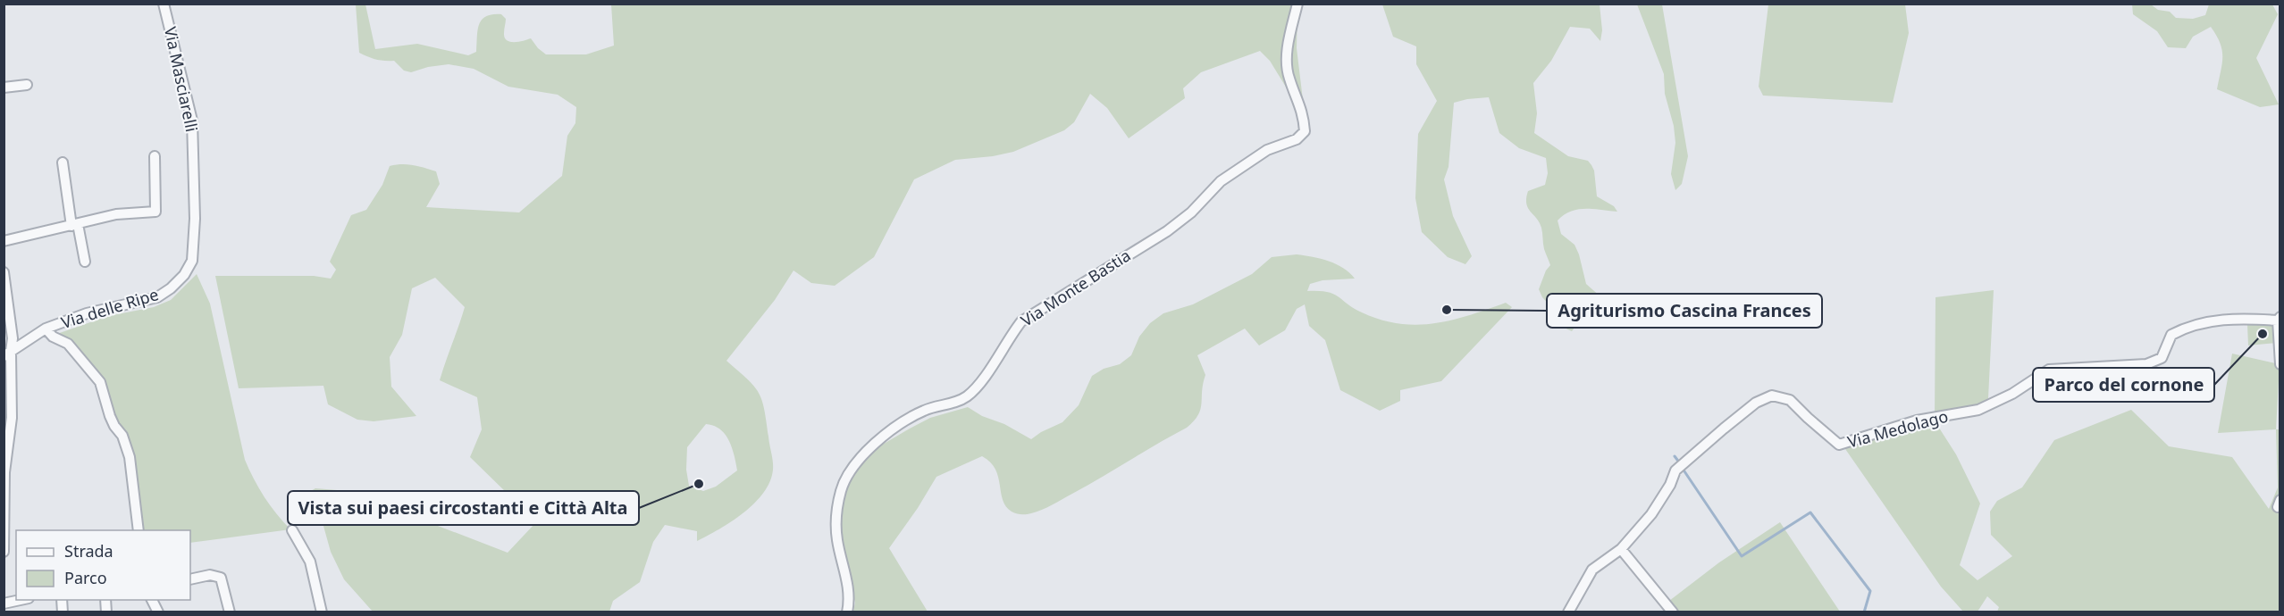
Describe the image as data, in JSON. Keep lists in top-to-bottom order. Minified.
{"streets":{"street":["Via Masciarelli","Via Monte Bastia","Via delle Ripe","Via Medolago"]},"crossings":[["Via Masciarelli","Via delle Ripe"]],"places":["Agriturismo Cascina Frances","Parco del cornone","Vista sui paesi circostanti e Città Alta"],"legend":["Strada","Parco"]}
